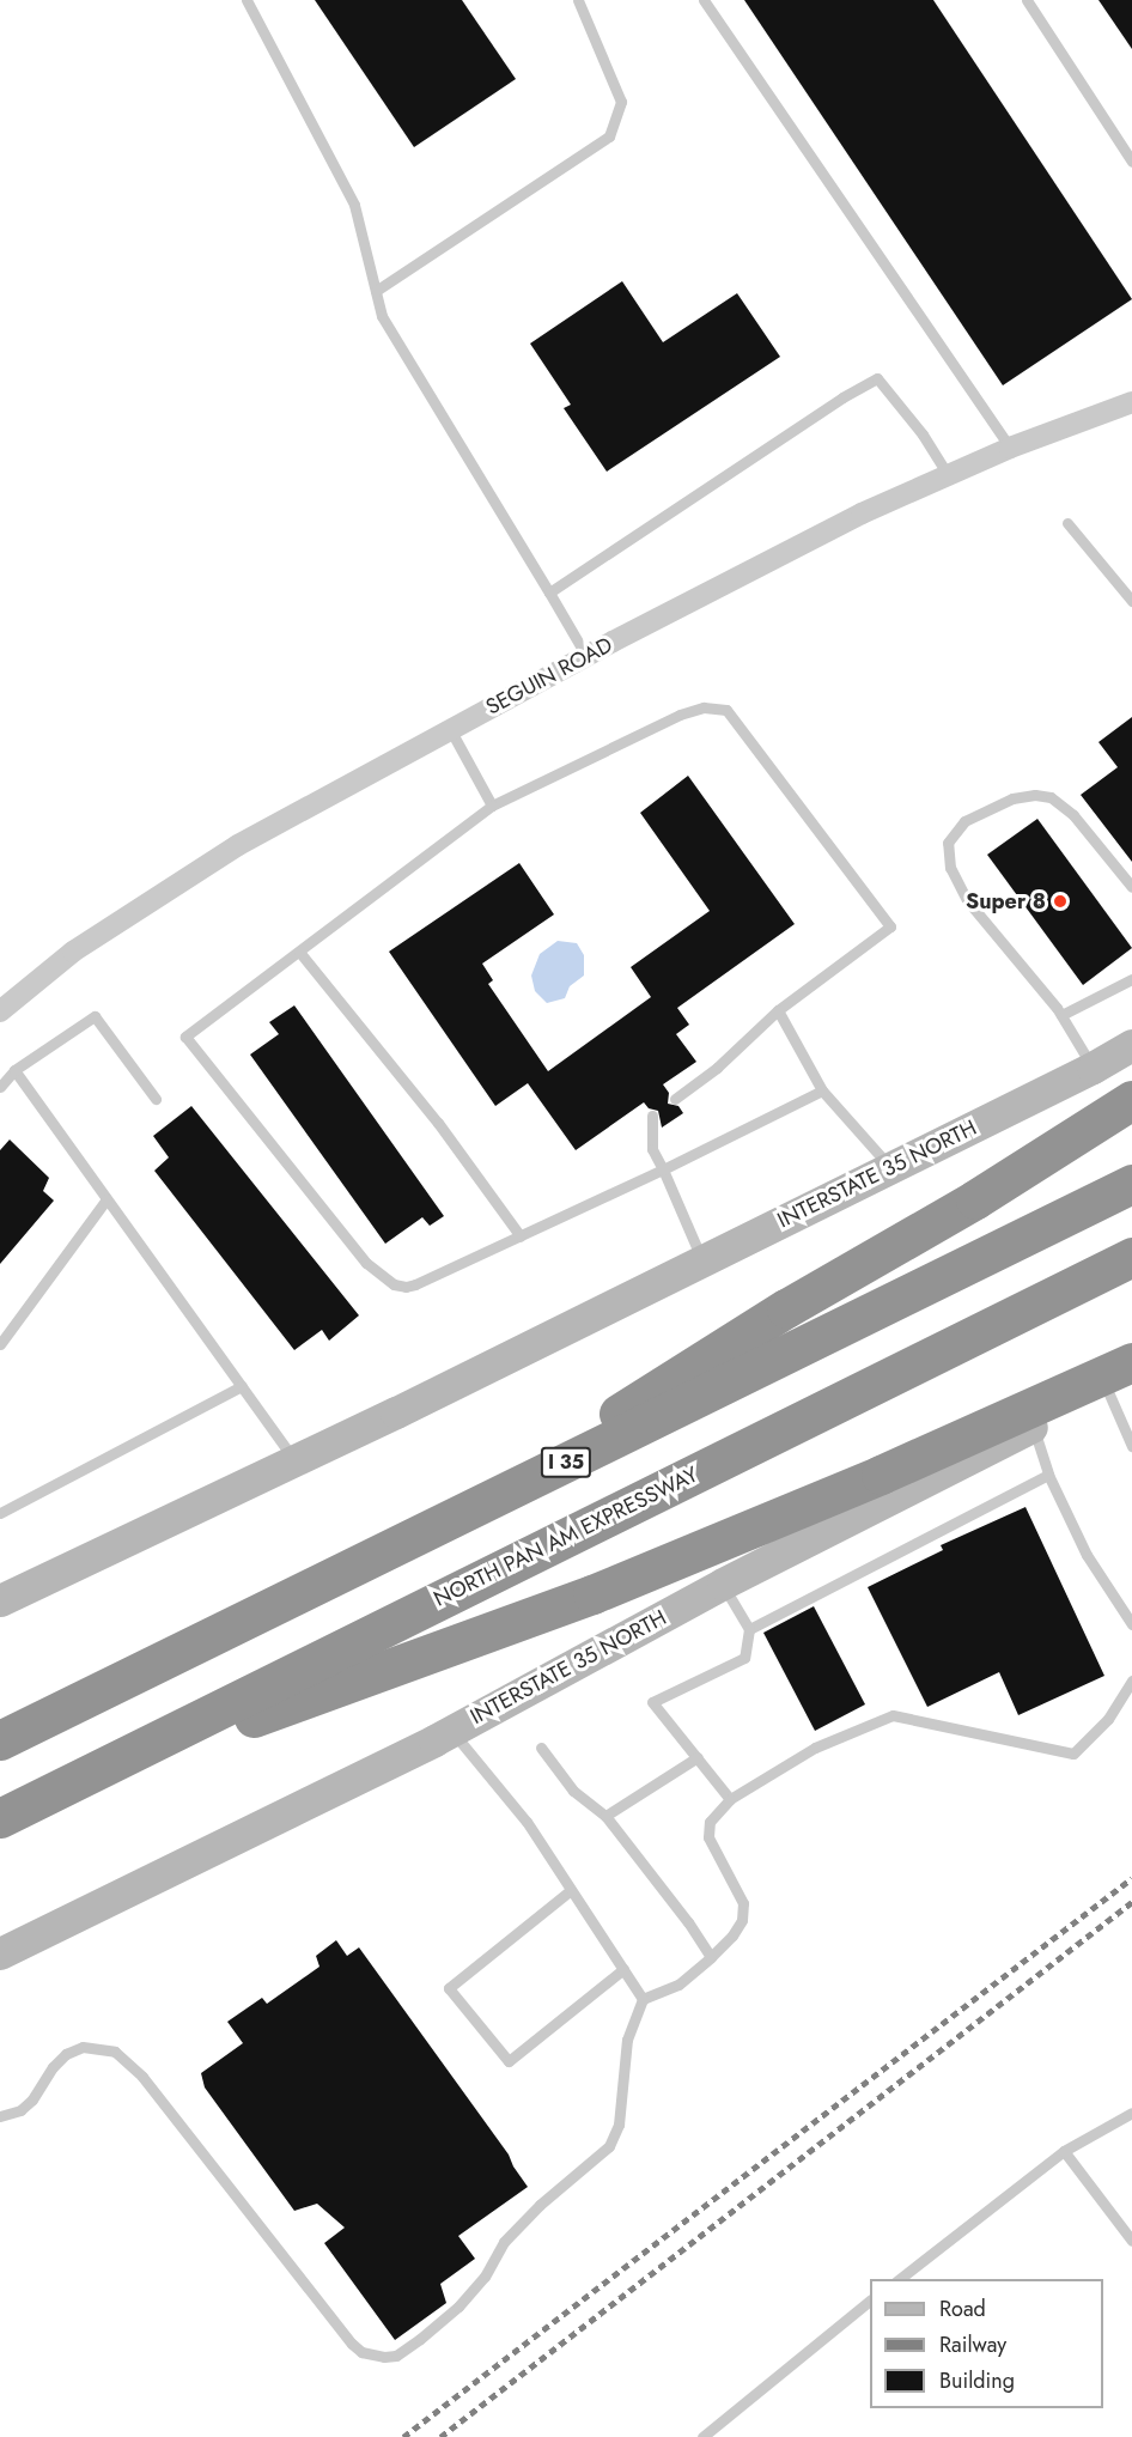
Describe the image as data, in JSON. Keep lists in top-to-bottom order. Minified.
{"streets":{"highway":["I 35","NORTH PAN AM EXPRESSWAY"],"main road":["INTERSTATE 35 NORTH"],"street":["SEGUIN ROAD"]},"places":["Super 8"],"legend":["Road","Railway","Building"]}
